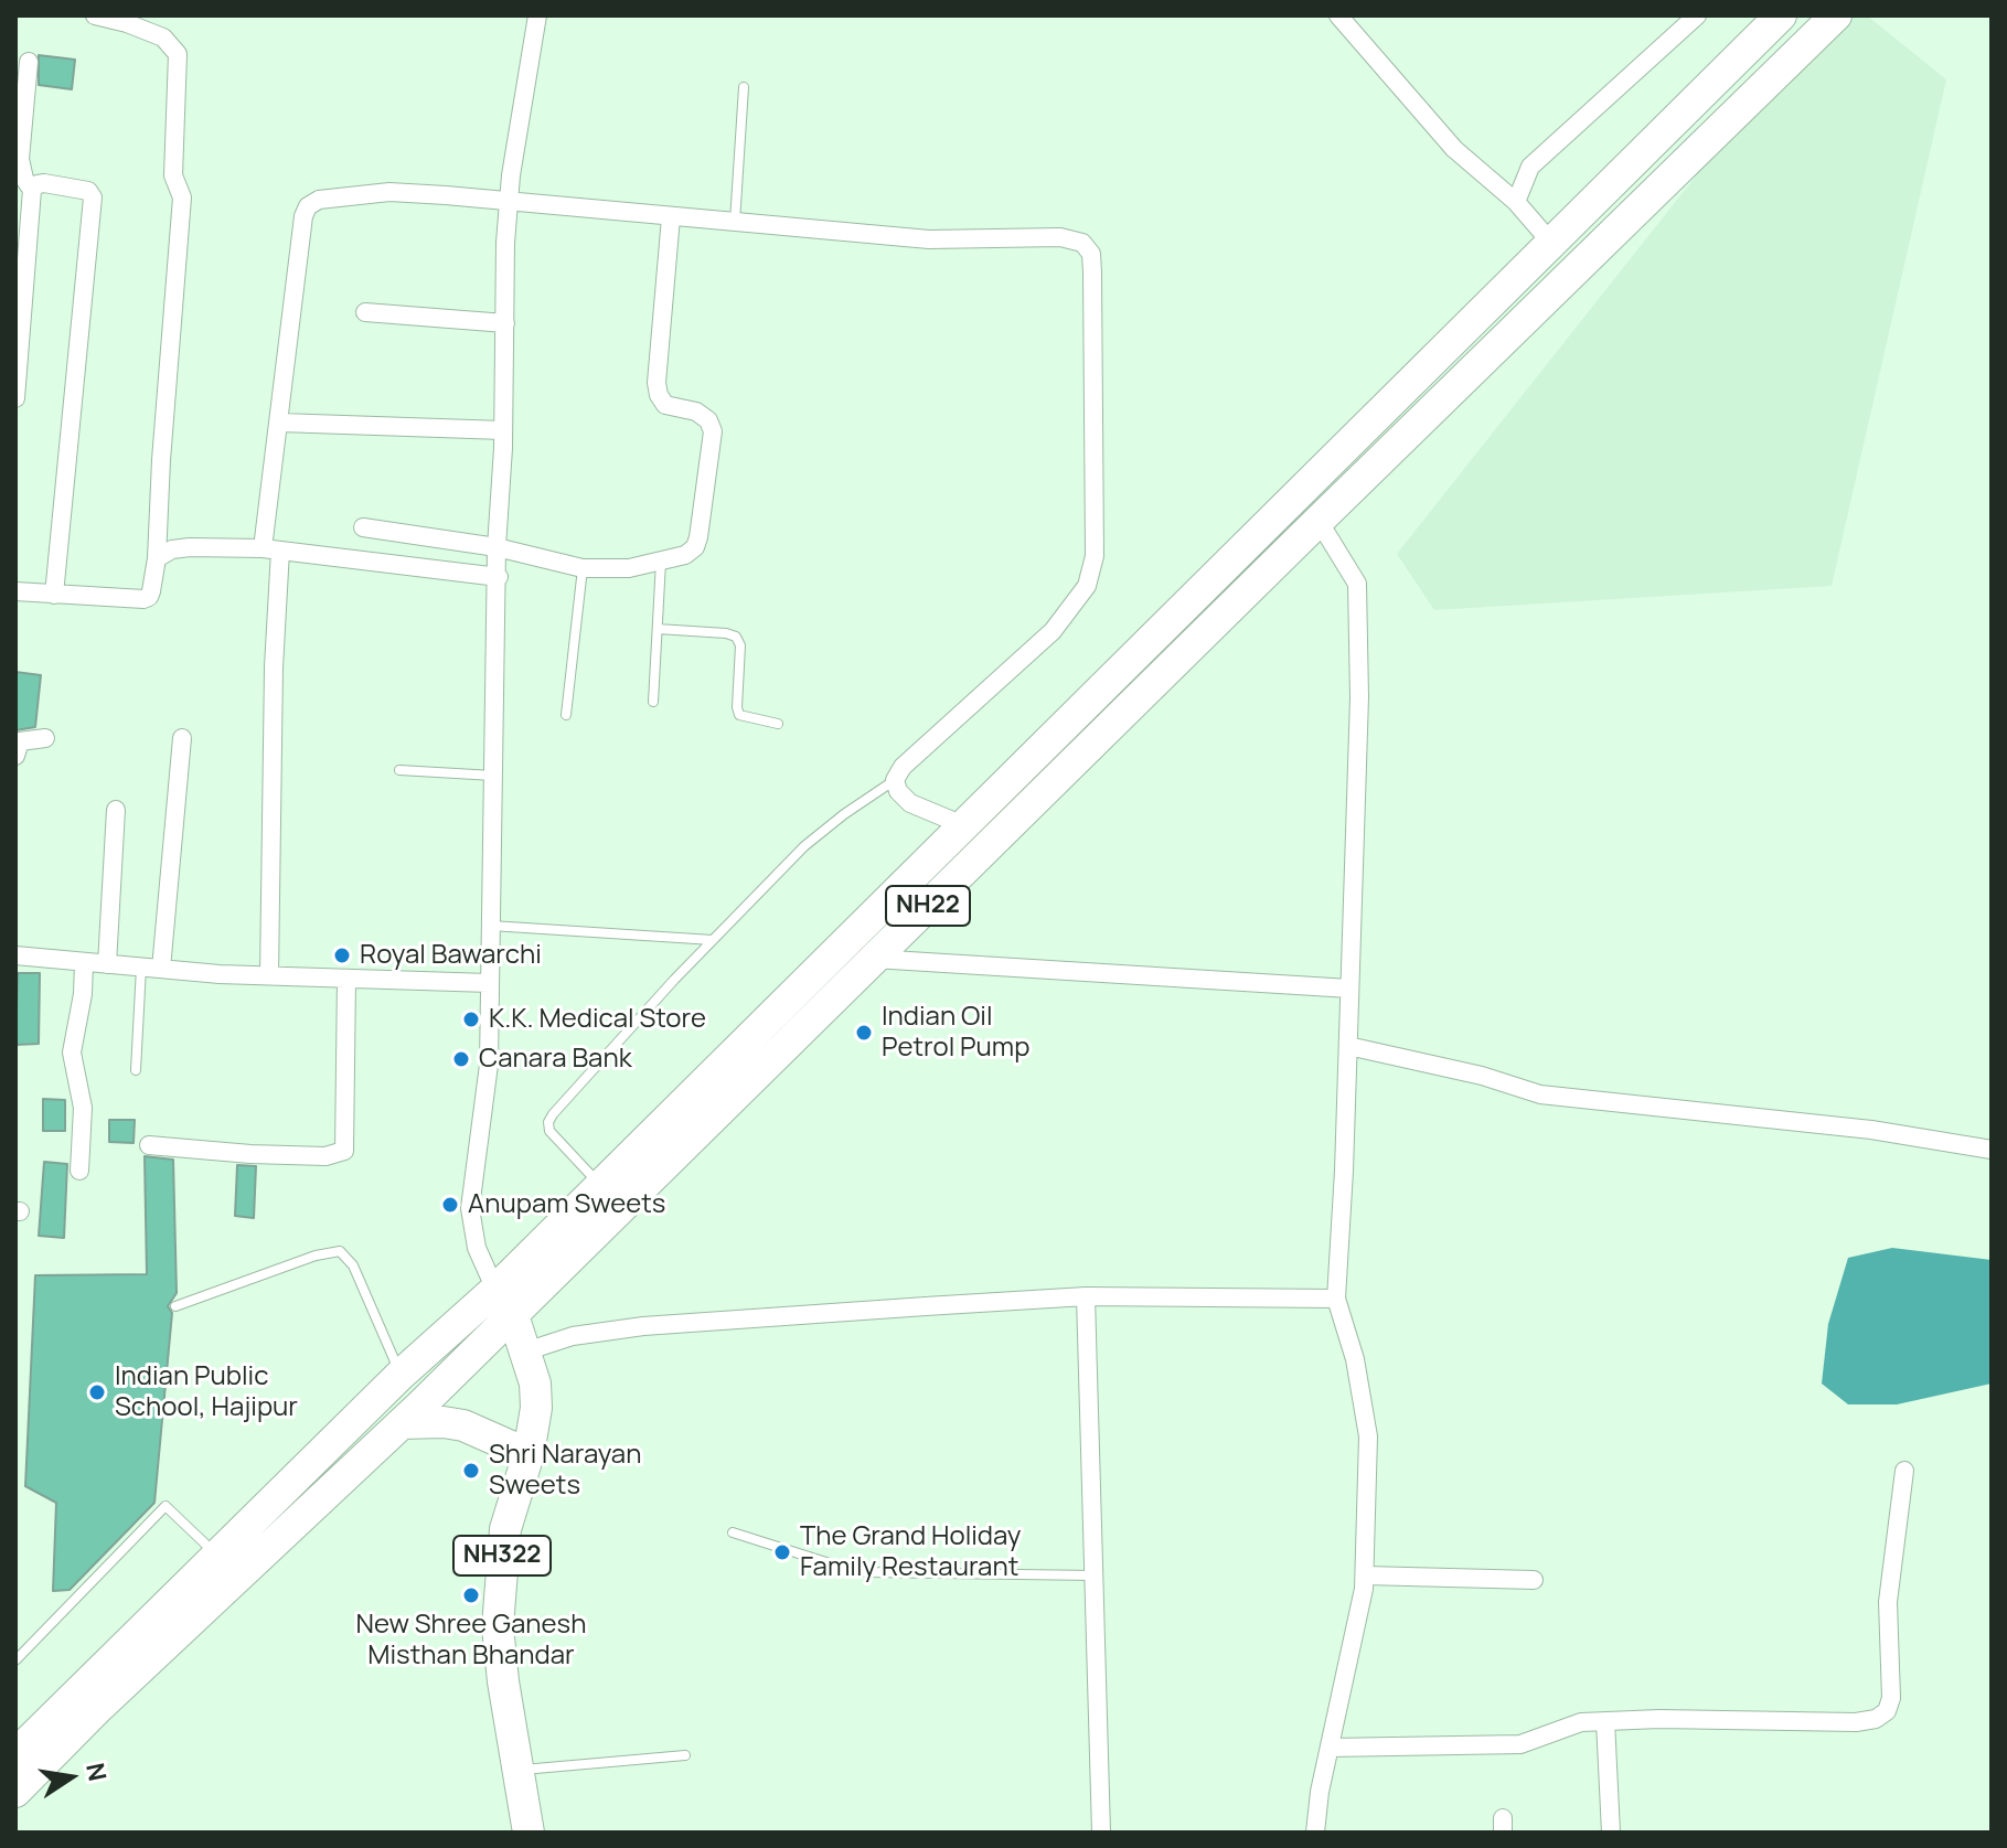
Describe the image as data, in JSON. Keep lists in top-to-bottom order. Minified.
{"streets":{"highway":["NH22","NH322"]},"crossings":[["NH22","NH322"]],"places":["Royal Bawarchi","K.K. Medical Store","Indian Oil Petrol Pump","Canara Bank","Anupam Sweets","Indian Public School, Hajipur","Shri Narayan Sweets","The Grand Holiday Family Restaurant","New Shree Ganesh Misthan Bhandar"],"north":"right"}
